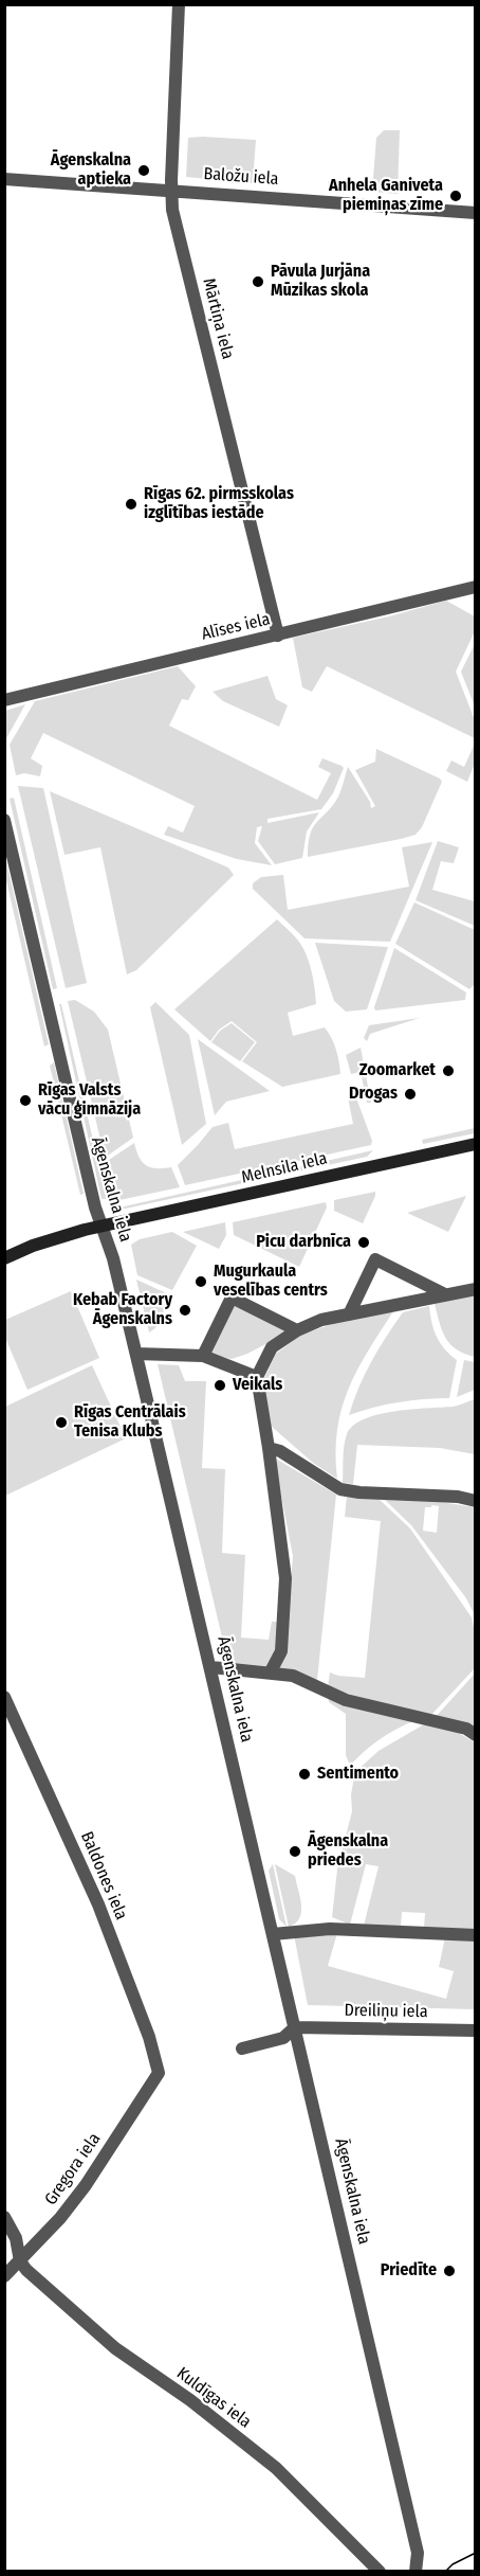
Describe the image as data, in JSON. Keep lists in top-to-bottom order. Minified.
{"streets":{"street":["Baložu iela","Mārtiņa iela","Alīses iela","Melnsila iela","Āgenskalna iela","Baldones iela","Dreiliņu iela","Gregora iela","Kuldīgas iela"]},"crossings":[["Baložu iela","Mārtiņa iela"],["Mārtiņa iela","Alīses iela"],["Melnsila iela","Āgenskalna iela"],["Āgenskalna iela","Dreiliņu iela"],["Baldones iela","Gregora iela"],["Gregora iela","Kuldīgas iela"]],"places":["Āgenskalna aptieka","Anhela Ganiveta piemiņas zīme","Pāvula Jurjāna Mūzikas skola","Rīgas 62. pirmsskolas izglītības iestāde","Zoomarket","Drogas","Rīgas Valsts vācu ģimnāzija","Picu darbnīca","Mugurkaula veselības centrs","Kebab Factory Āgenskalns","Veikals","Rīgas Centrālais Tenisa Klubs","Sentimento","Āgenskalna priedes","Priedīte"]}
